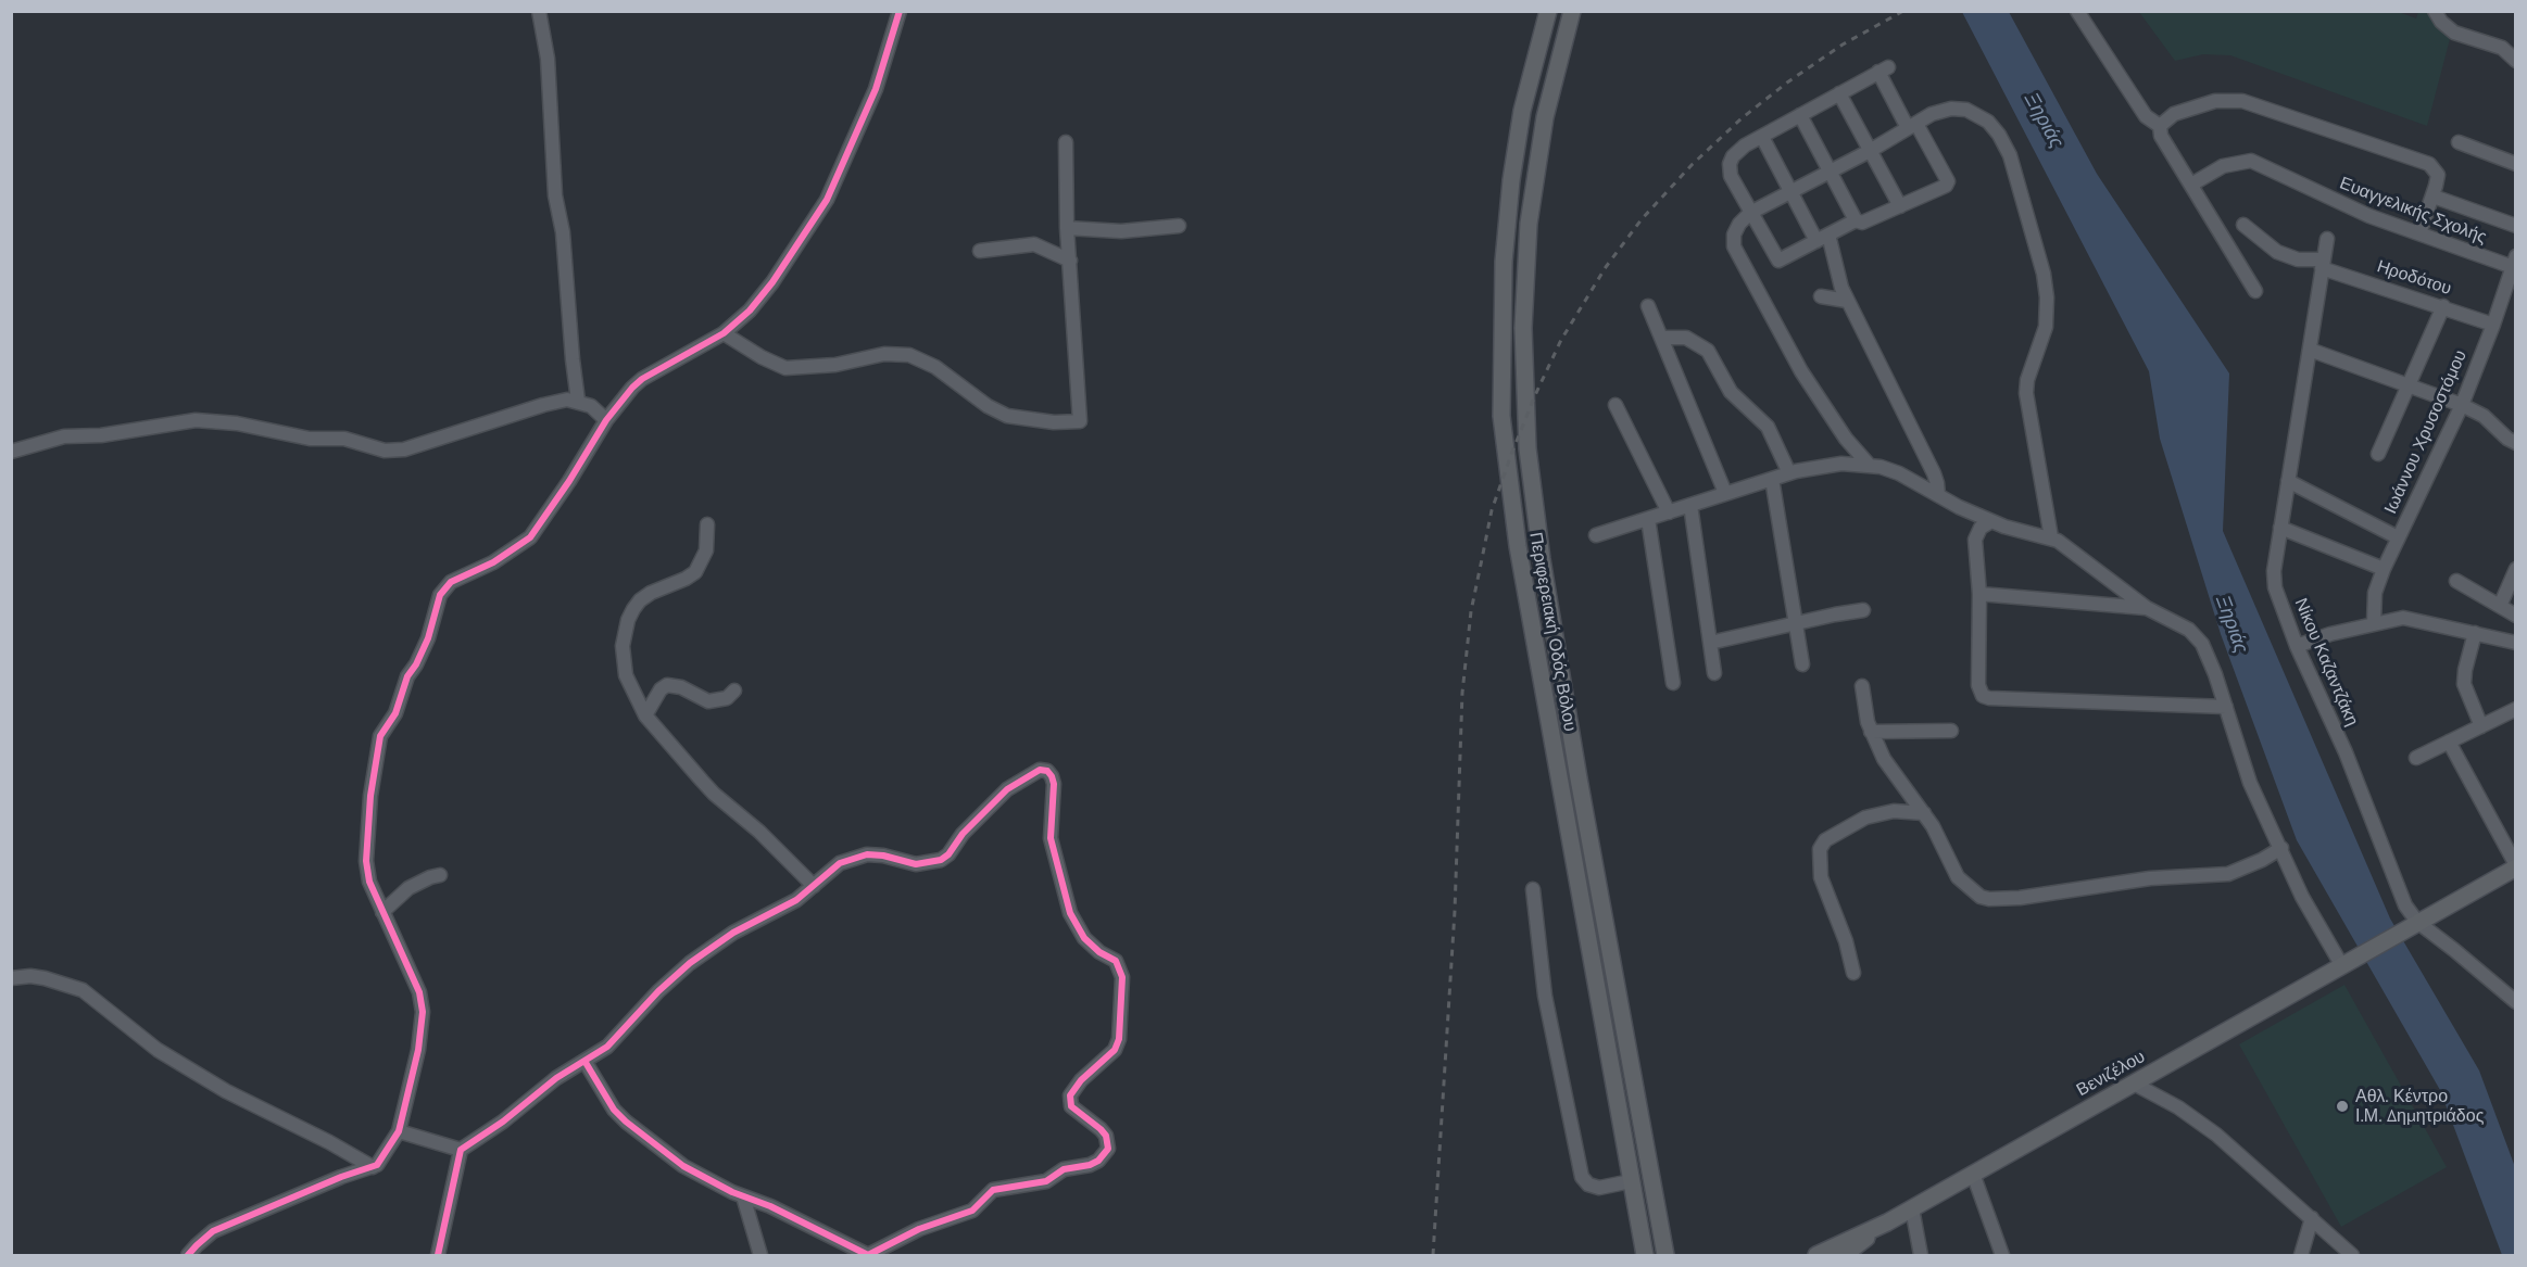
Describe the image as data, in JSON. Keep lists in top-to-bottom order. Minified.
{"streets":{"main road":["Περιφερειακή Οδός Βόλου","Βενιζέλου"],"street":["Ευαγγελικής Σχολής","Ηροδότου","Ιωάννου Χρυσοστόμου","Νίκου Καζαντζάκη"]},"crossings":[["Ευαγγελικής Σχολής","Ιωάννου Χρυσοστόμου"],["Ηροδότου","Ιωάννου Χρυσοστόμου"],["Ηροδότου","Νίκου Καζαντζάκη"],["Νίκου Καζαντζάκη","Βενιζέλου"]],"water":["Ξηριάς"],"places":["Αθλ. Κέντρο Ι.Μ. Δημητριάδος"]}
